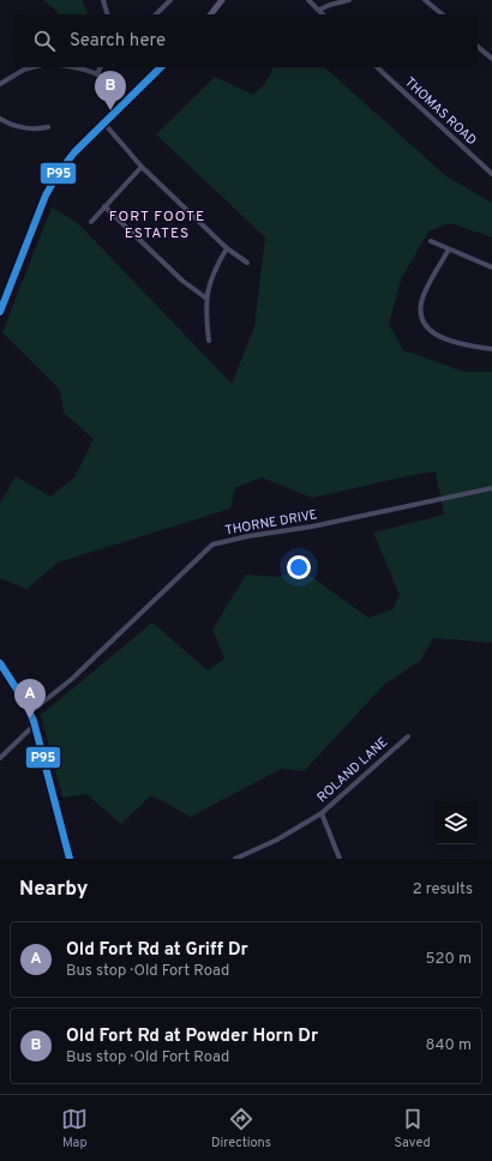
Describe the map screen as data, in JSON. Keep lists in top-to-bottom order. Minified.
{"streets":{"street":["THOMAS ROAD","THORNE DRIVE","ROLAND LANE"]},"districts":["FORT FOOTE ESTATES"],"lines":["transit line P95"],"page":{"search":"Search here","pins":["B","A"],"heading":["Nearby","2 results"],"list":[{"mark":"A","name":"Old Fort Rd at Griff Dr","note":"Bus stop · Old Fort Road","value":"520 m"},{"mark":"B","name":"Old Fort Rd at Powder Horn Dr","note":"Bus stop · Old Fort Road","value":"840 m"}],"nav":["Map","Directions","Saved"]}}
